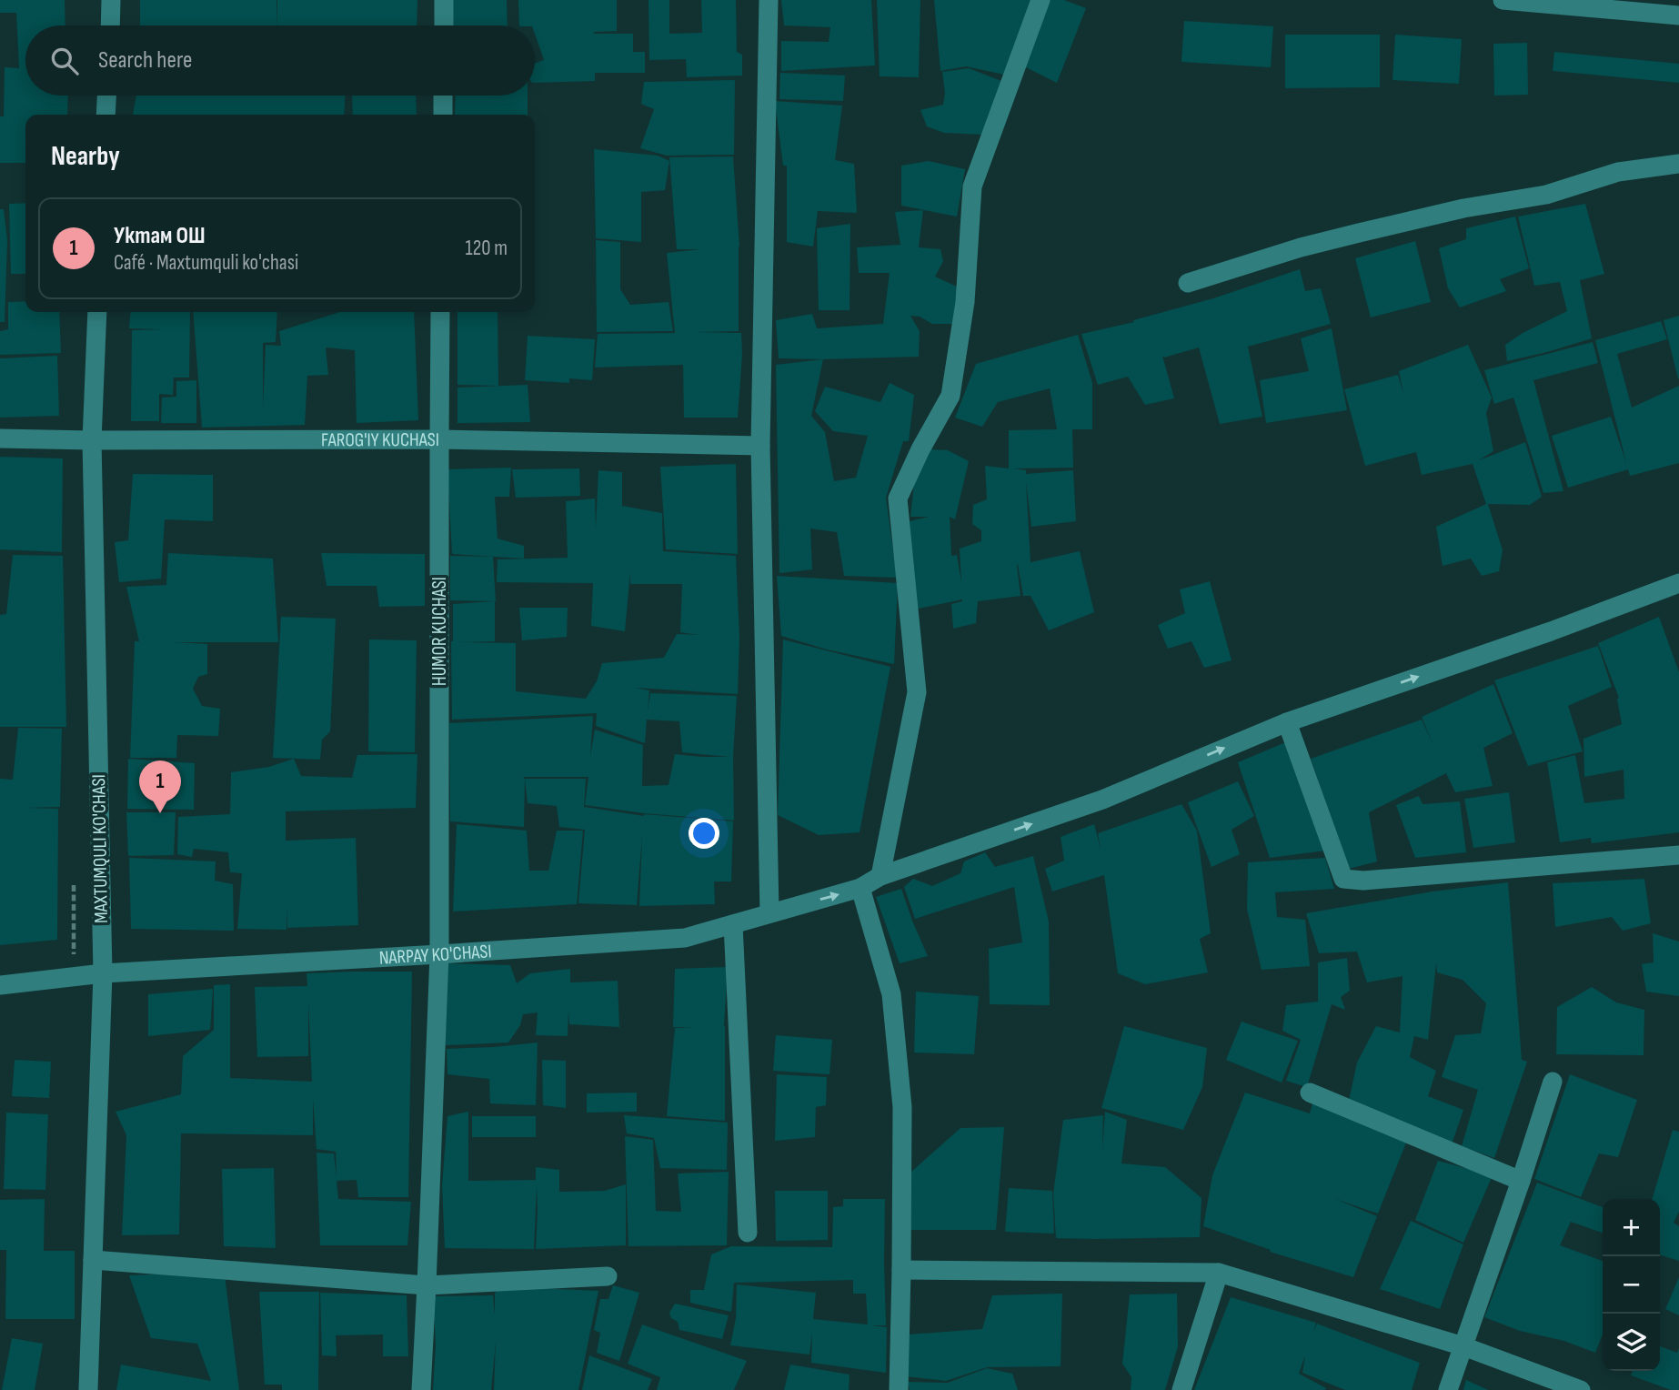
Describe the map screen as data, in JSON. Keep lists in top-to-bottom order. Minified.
{"streets":{"street":["FAROG'IY KUCHASI","HUMOR KUCHASI","MAXTUMQULI KO'CHASI","NARPAY KO'CHASI"]},"crossings":[["FAROG'IY KUCHASI","HUMOR KUCHASI"],["FAROG'IY KUCHASI","MAXTUMQULI KO'CHASI"],["HUMOR KUCHASI","NARPAY KO'CHASI"],["MAXTUMQULI KO'CHASI","NARPAY KO'CHASI"]],"one_way":["NARPAY KO'CHASI"],"page":{"search":"Search here","heading":"Nearby","list":[{"mark":"1","name":"Уктам ОШ","note":"Café · Maxtumquli ko'chasi","value":"120 m"}],"pins":"1","map_buttons":["+","−"]}}
